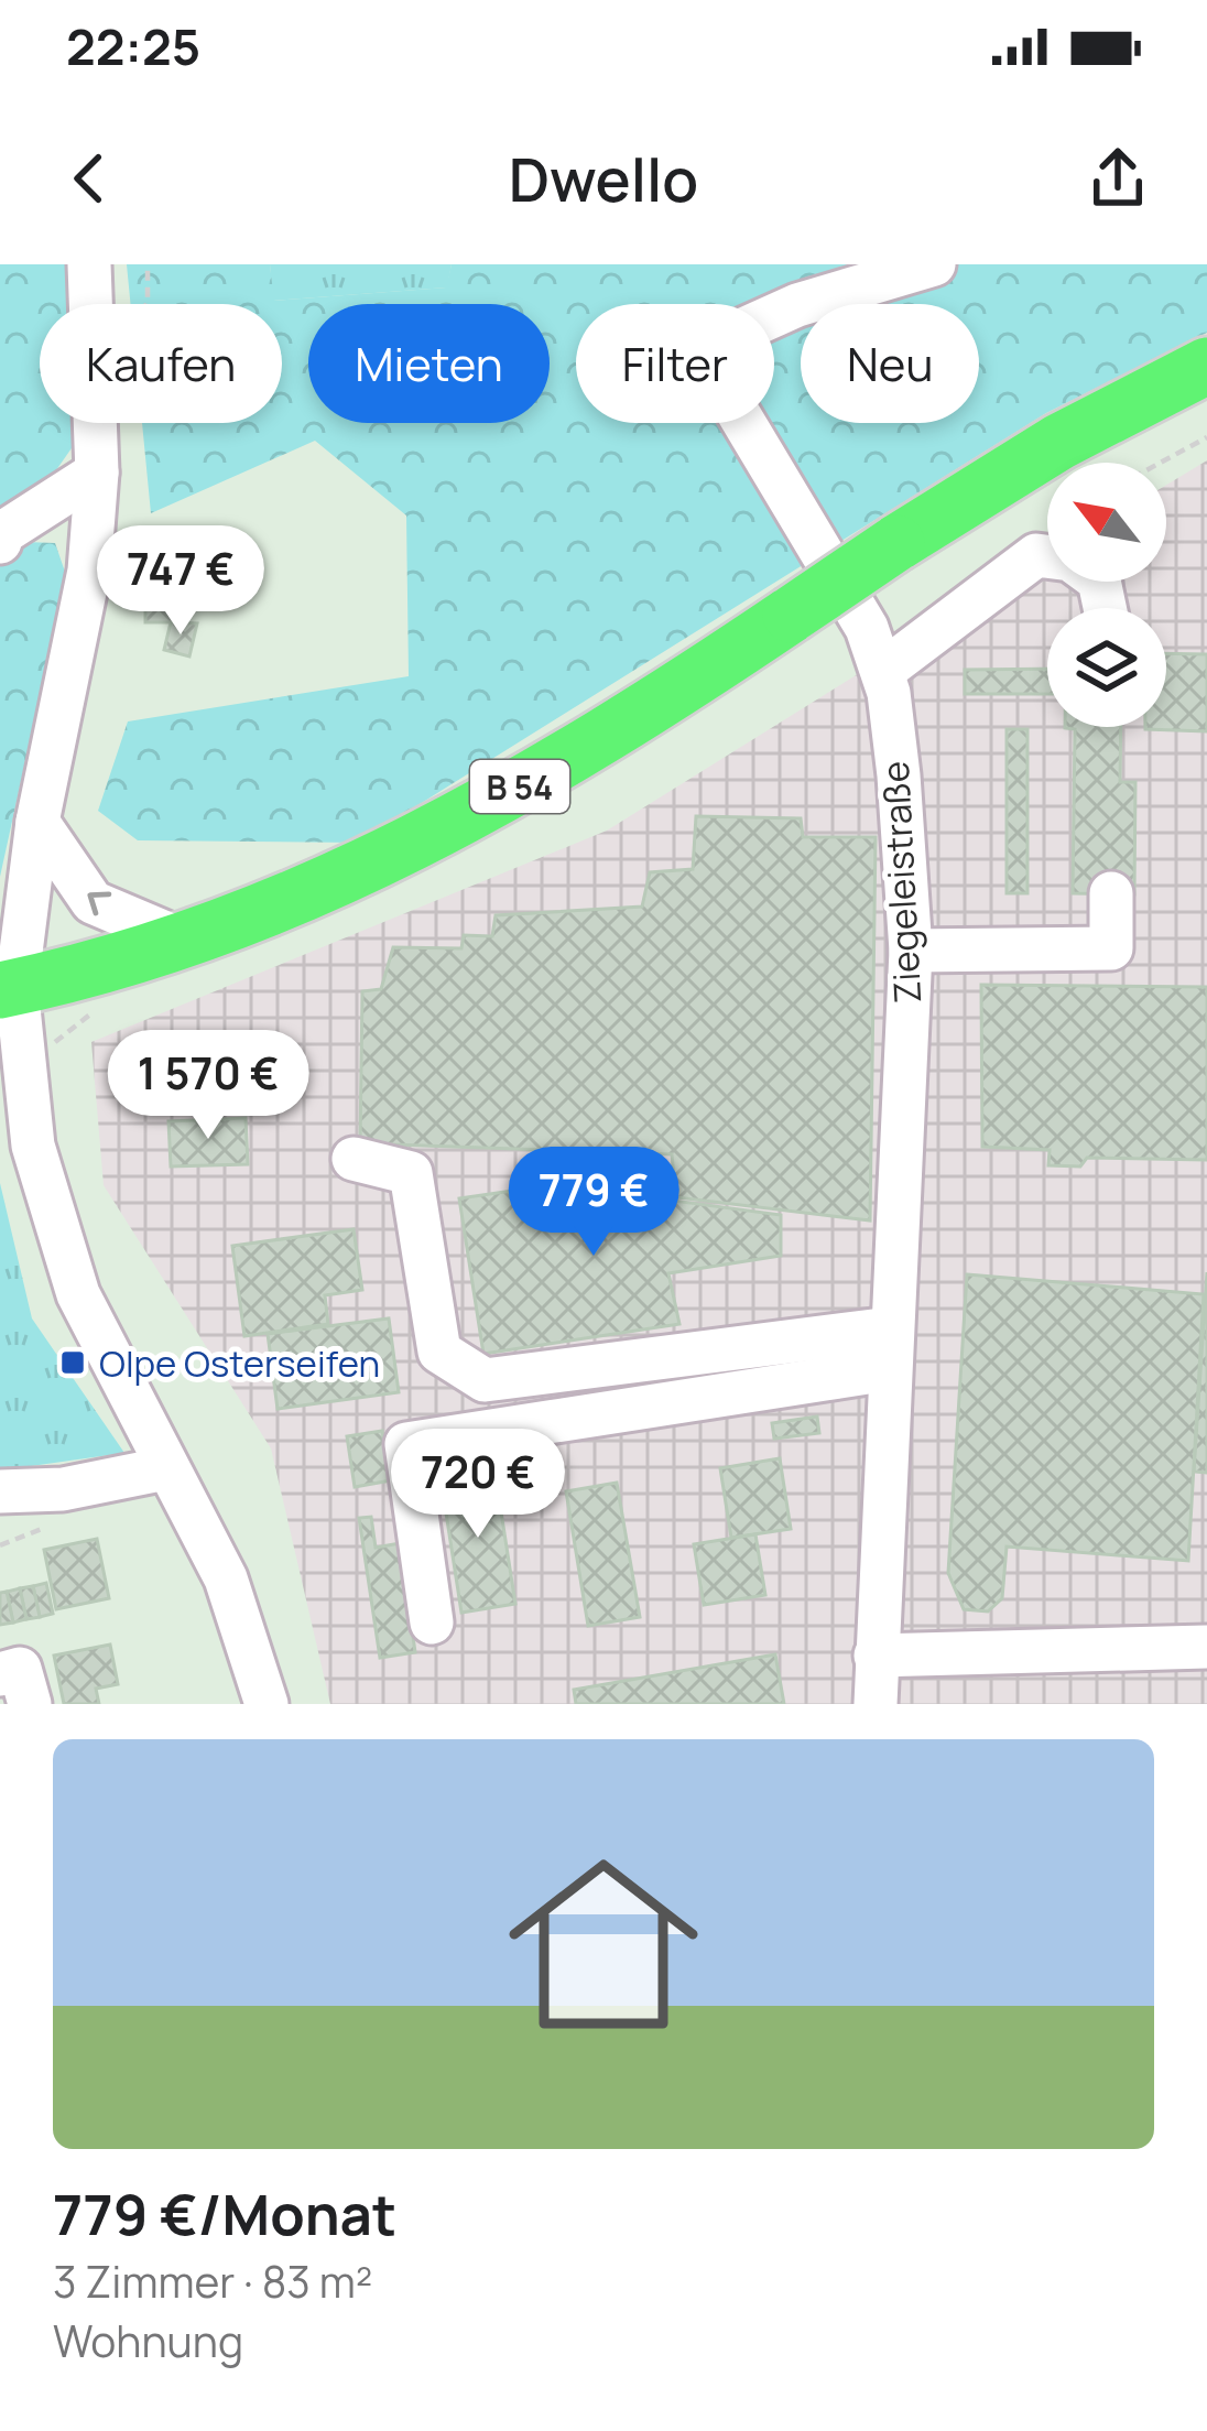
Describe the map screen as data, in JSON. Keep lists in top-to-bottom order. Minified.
{"streets":{"main road":["B 54"],"street":["Ziegeleistraße"]},"places":{"transit":["Olpe Osterseifen"]},"north":"top left","page":{"status":"22:25","header":"Dwello","chip":["Kaufen","Mieten","Filter","Neu"],"price":["747 €","1 570 €","779 €","720 €"],"list":[{"name":"779 €/Monat","note":"3 Zimmer · 83 m² · Wohnung"}]}}
